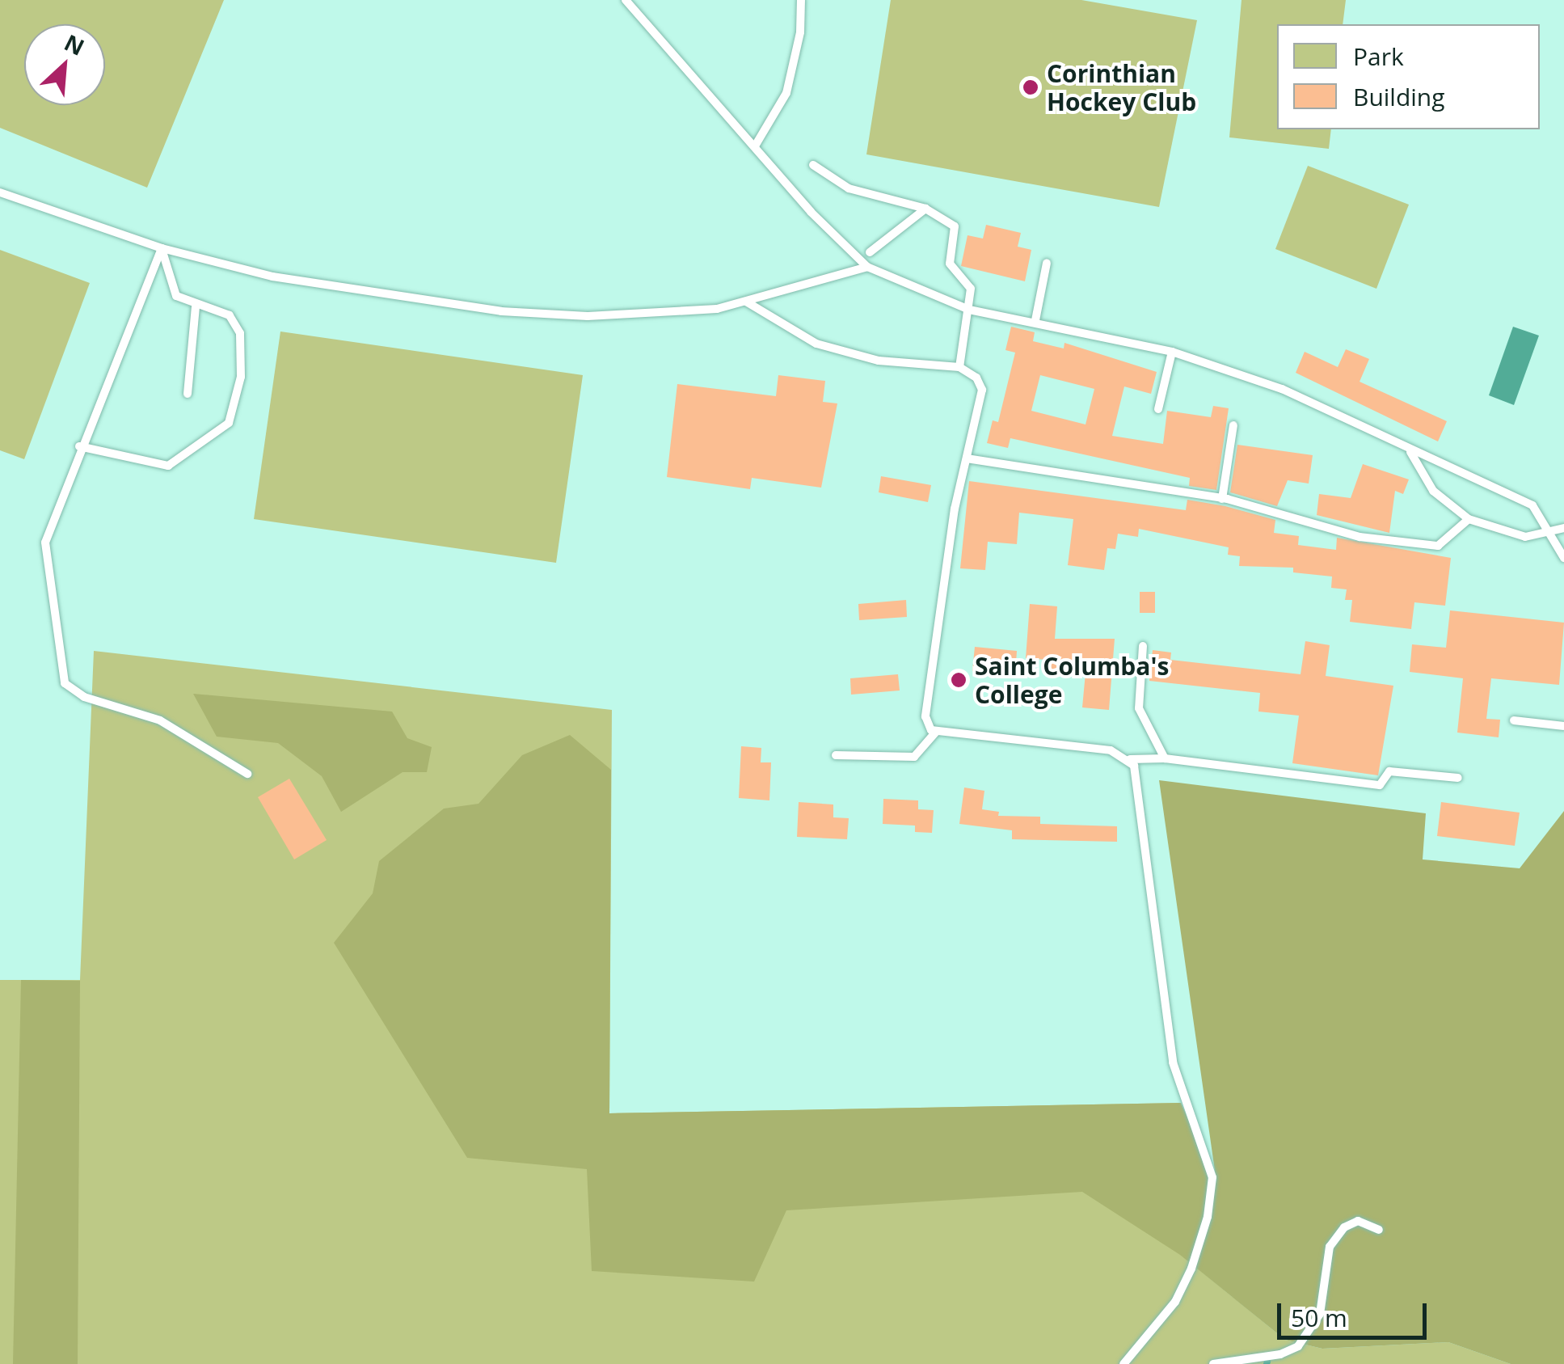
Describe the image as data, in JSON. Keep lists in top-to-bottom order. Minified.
{"places":["Corinthian Hockey Club","Saint Columba's College"],"legend":["Park","Building"],"scale_bar":"50 m","north":"top right"}
